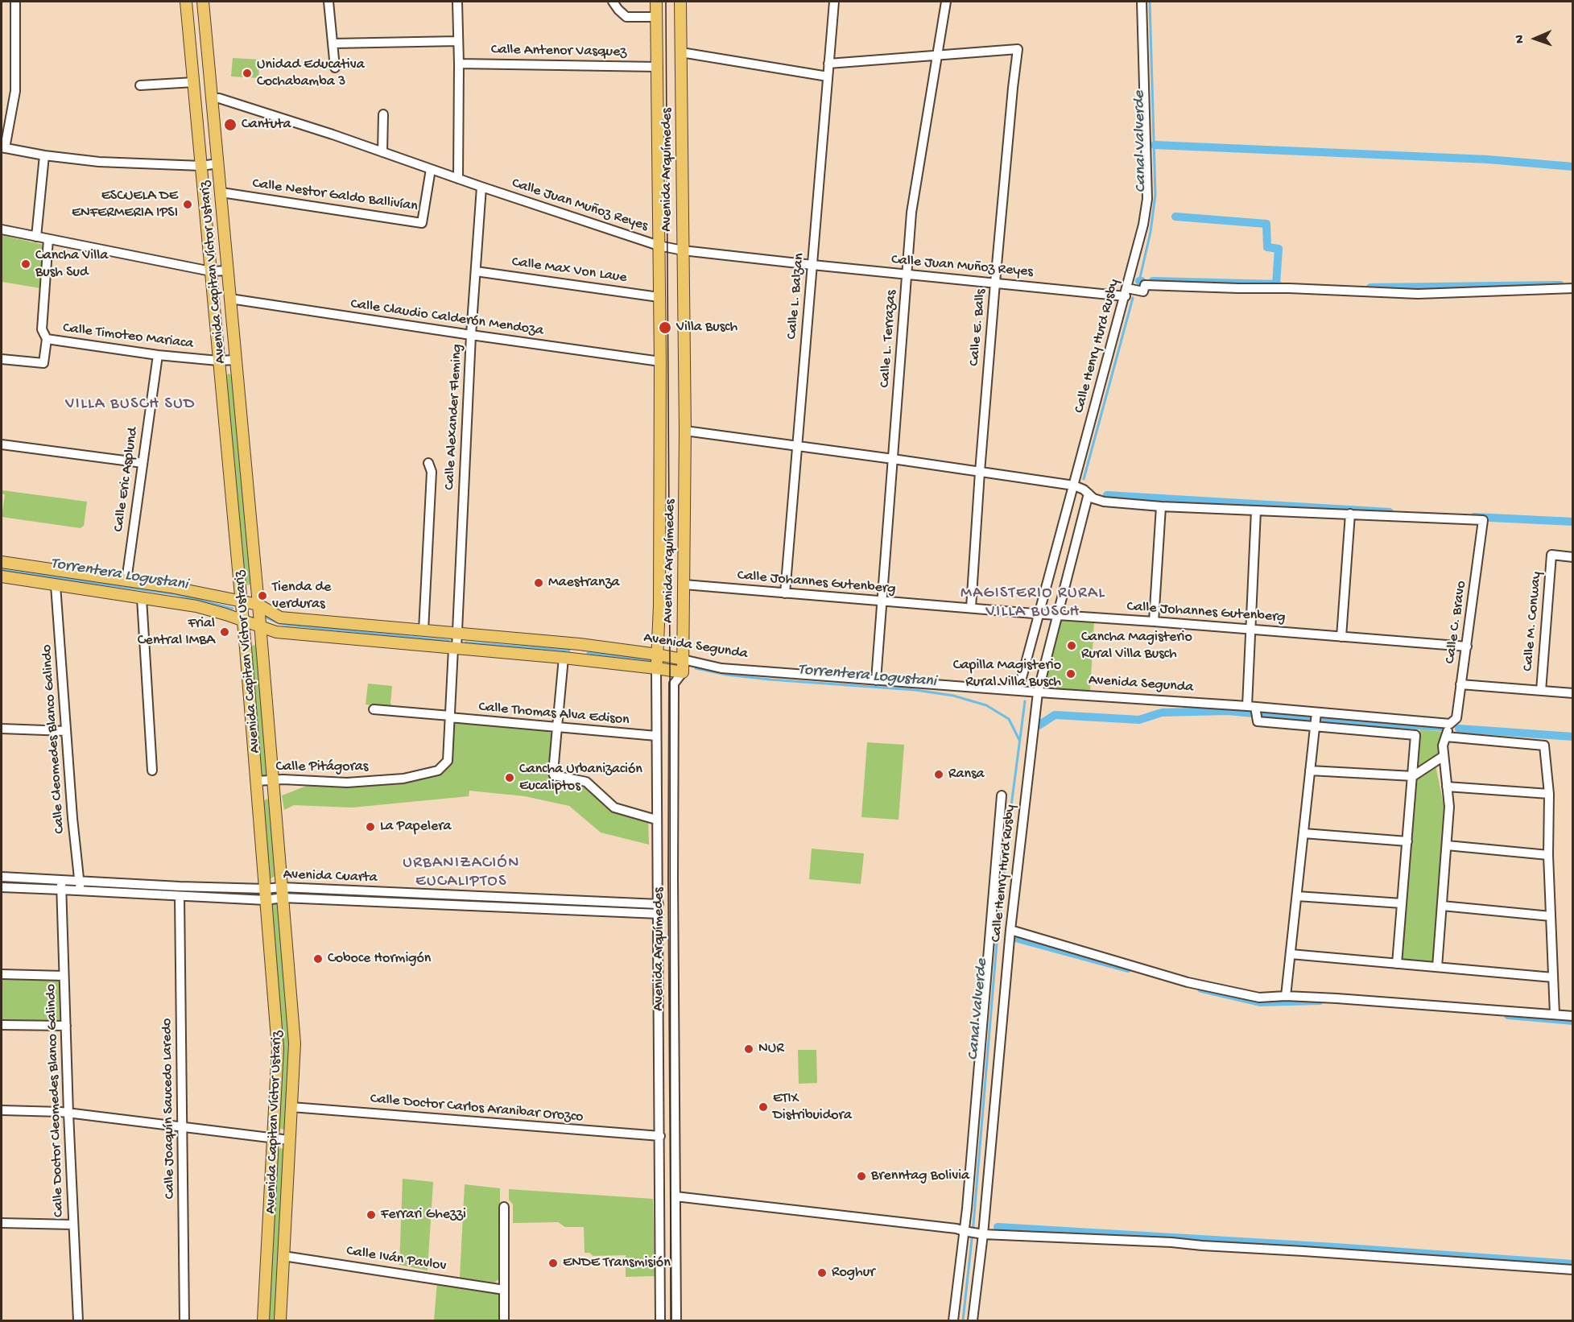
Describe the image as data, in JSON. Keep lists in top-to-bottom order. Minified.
{"streets":{"main road":["Avenida Arquímedes","Avenida Capitan Víctor Ustariz","Avenida Segunda"],"street":["Calle Antenor Vasquez","Calle Nestor Galdo Ballivían","Calle Juan Muñoz Reyes","Calle Max Von Laue","Calle L. Balzan","Calle Claudio Calderón Mendoza","Calle E. Balls","Calle Timoteo Mariaca","Calle L. Terrazas","Calle Henry Hurd Rusby","Calle Alexander Fleming","Calle Eric Asplund","Calle Johannes Gutenberg","Calle M. Conway","Calle C. Bravo","Calle Thomas Alva Edison","Calle Cleomedes Blanco Galindo","Calle Pitágoras","Avenida Cuarta","Calle Doctor Cleomedes Blanco Galindo","Calle Joaquín Saucedo Laredo","Calle Doctor Carlos Aranibar Orozco","Calle Iván Pavlov"]},"crossings":[["Calle Antenor Vasquez","Avenida Arquímedes"],["Avenida Arquímedes","Calle Juan Muñoz Reyes"],["Avenida Arquímedes","Calle Max Von Laue"],["Avenida Arquímedes","Calle Claudio Calderón Mendoza"],["Avenida Arquímedes","Calle Johannes Gutenberg"],["Avenida Arquímedes","Avenida Segunda"],["Avenida Arquímedes","Calle Thomas Alva Edison"],["Avenida Arquímedes","Avenida Cuarta"],["Avenida Arquímedes","Calle Doctor Carlos Aranibar Orozco"],["Calle Nestor Galdo Ballivían","Calle Juan Muñoz Reyes"],["Calle Nestor Galdo Ballivían","Avenida Capitan Víctor Ustariz"],["Calle Juan Muñoz Reyes","Avenida Capitan Víctor Ustariz"],["Calle Juan Muñoz Reyes","Calle L. Balzan"],["Calle Juan Muñoz Reyes","Calle E. Balls"],["Calle Juan Muñoz Reyes","Calle L. Terrazas"],["Calle Juan Muñoz Reyes","Calle Henry Hurd Rusby"],["Calle Juan Muñoz Reyes","Calle Alexander Fleming"],["Calle Max Von Laue","Calle Alexander Fleming"],["Avenida Capitan Víctor Ustariz","Calle Claudio Calderón Mendoza"],["Avenida Capitan Víctor Ustariz","Calle Timoteo Mariaca"],["Avenida Capitan Víctor Ustariz","Avenida Segunda"],["Avenida Capitan Víctor Ustariz","Calle Pitágoras"],["Avenida Capitan Víctor Ustariz","Avenida Cuarta"],["Avenida Capitan Víctor Ustariz","Calle Doctor Carlos Aranibar Orozco"],["Avenida Capitan Víctor Ustariz","Calle Iván Pavlov"],["Calle L. Balzan","Calle Johannes Gutenberg"],["Calle Claudio Calderón Mendoza","Calle Alexander Fleming"],["Calle E. Balls","Calle L. Terrazas"],["Calle E. Balls","Calle Johannes Gutenberg"],["Calle Timoteo Mariaca","Calle Eric Asplund"],["Calle L. Terrazas","Calle Johannes Gutenberg"],["Calle L. Terrazas","Avenida Segunda"],["Calle Henry Hurd Rusby","Calle Johannes Gutenberg"],["Calle Henry Hurd Rusby","Avenida Segunda"],["Calle Alexander Fleming","Avenida Segunda"],["Calle Alexander Fleming","Calle Thomas Alva Edison"],["Calle Alexander Fleming","Calle Pitágoras"],["Calle Eric Asplund","Avenida Segunda"],["Calle Johannes Gutenberg","Calle C. Bravo"],["Calle C. Bravo","Avenida Segunda"],["Avenida Segunda","Calle Cleomedes Blanco Galindo"],["Calle Cleomedes Blanco Galindo","Avenida Cuarta"],["Avenida Cuarta","Calle Doctor Cleomedes Blanco Galindo"],["Avenida Cuarta","Calle Joaquín Saucedo Laredo"]],"districts":["VILLA BUSCH SUD","MAGISTERIO RURAL VILLA BUSCH","URBANIZACIÓN EUCALIPTOS"],"water":["Canal Valverde","Torrentera Logustani"],"places":["Unidad Educativa Cochabamba 3","Cantuta","ESCUELA DE ENFERMERIA IPSI","Cancha Villa Bush Sud","Villa Busch","Maestranza","Tienda de verduras","Frial Central IMBA","Cancha Magisterio Rural Villa Busch","Capilla Magisterio Rural Villa Busch","Ransa","Cancha Urbanización Eucaliptos","La Papelera","Coboce Hormigón","NUR","ETIX Distribuidora","Brenntag Bolivia","Ferrari Ghezzi","ENDE Transmisión","Roghur"],"north":"left"}
